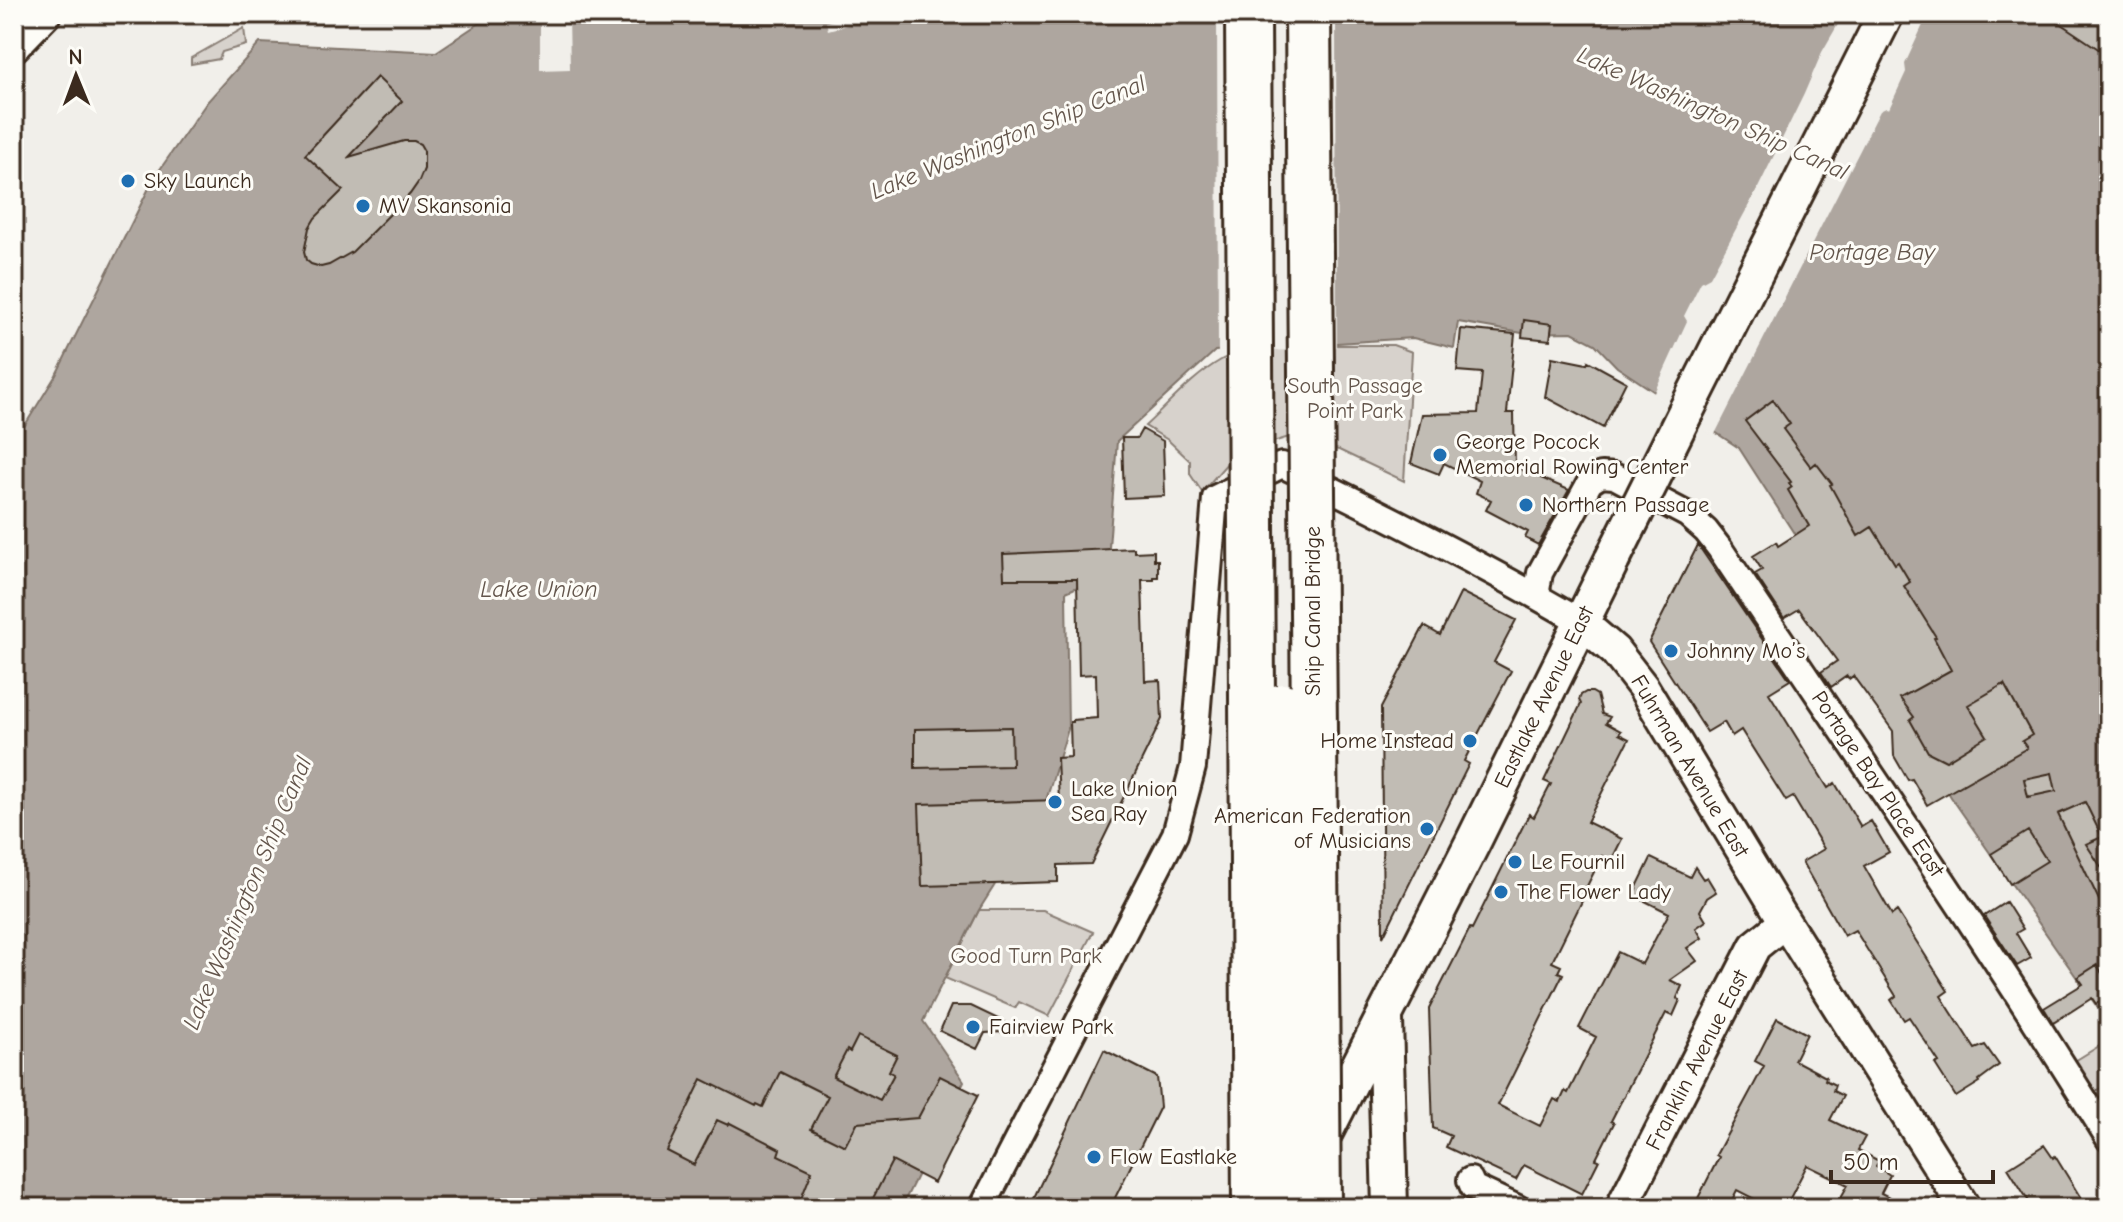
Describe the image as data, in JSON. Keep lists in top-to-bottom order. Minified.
{"streets":{"highway":["Ship Canal Bridge"],"main road":["Eastlake Avenue East"],"street":["Fuhrman Avenue East","Portage Bay Place East","Franklin Avenue East"]},"crossings":[["Ship Canal Bridge","Eastlake Avenue East"],["Eastlake Avenue East","Fuhrman Avenue East"],["Fuhrman Avenue East","Portage Bay Place East"],["Fuhrman Avenue East","Franklin Avenue East"]],"water":["Lake Washington Ship Canal","Portage Bay","Lake Union"],"parks":["South Passage Point Park","Good Turn Park"],"places":["Sky Launch","MV Skansonia","George Pocock Memorial Rowing Center","Northern Passage","Johnny Mo’s","Home Instead","Lake Union Sea Ray","American Federation of Musicians","Le Fournil","The Flower Lady","Fairview Park","Flow Eastlake"],"scale_bar":"50 m","north":"top"}
